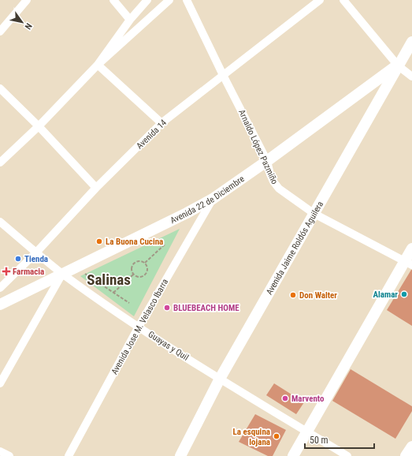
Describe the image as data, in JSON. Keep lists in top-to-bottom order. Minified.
{"streets":{"main road":["Avenida 22 de Diciembre","Avenida Jaime Roldós Aguilera"],"street":["Avenida 14","Arnaldo López Pazmiño","Avenida Jose M. Velasco Ibarra","Guayas y Quil"]},"crossings":[["Avenida 14","Arnaldo López Pazmiño"],["Avenida 14","Guayas y Quil"],["Arnaldo López Pazmiño","Avenida 22 de Diciembre"],["Arnaldo López Pazmiño","Avenida Jaime Roldós Aguilera"],["Avenida 22 de Diciembre","Avenida Jaime Roldós Aguilera"],["Avenida 22 de Diciembre","Avenida Jose M. Velasco Ibarra"],["Avenida 22 de Diciembre","Guayas y Quil"],["Avenida Jaime Roldós Aguilera","Guayas y Quil"],["Avenida Jose M. Velasco Ibarra","Guayas y Quil"]],"districts":["Salinas"],"places":{"other":["La Buona Cucina","Tienda","Alamar","Don Walter","BLUEBEACH HOME","Marvento","La esquina lojana"],"health":["Farmacia"]},"scale_bar":"50 m","north":"bottom right"}
